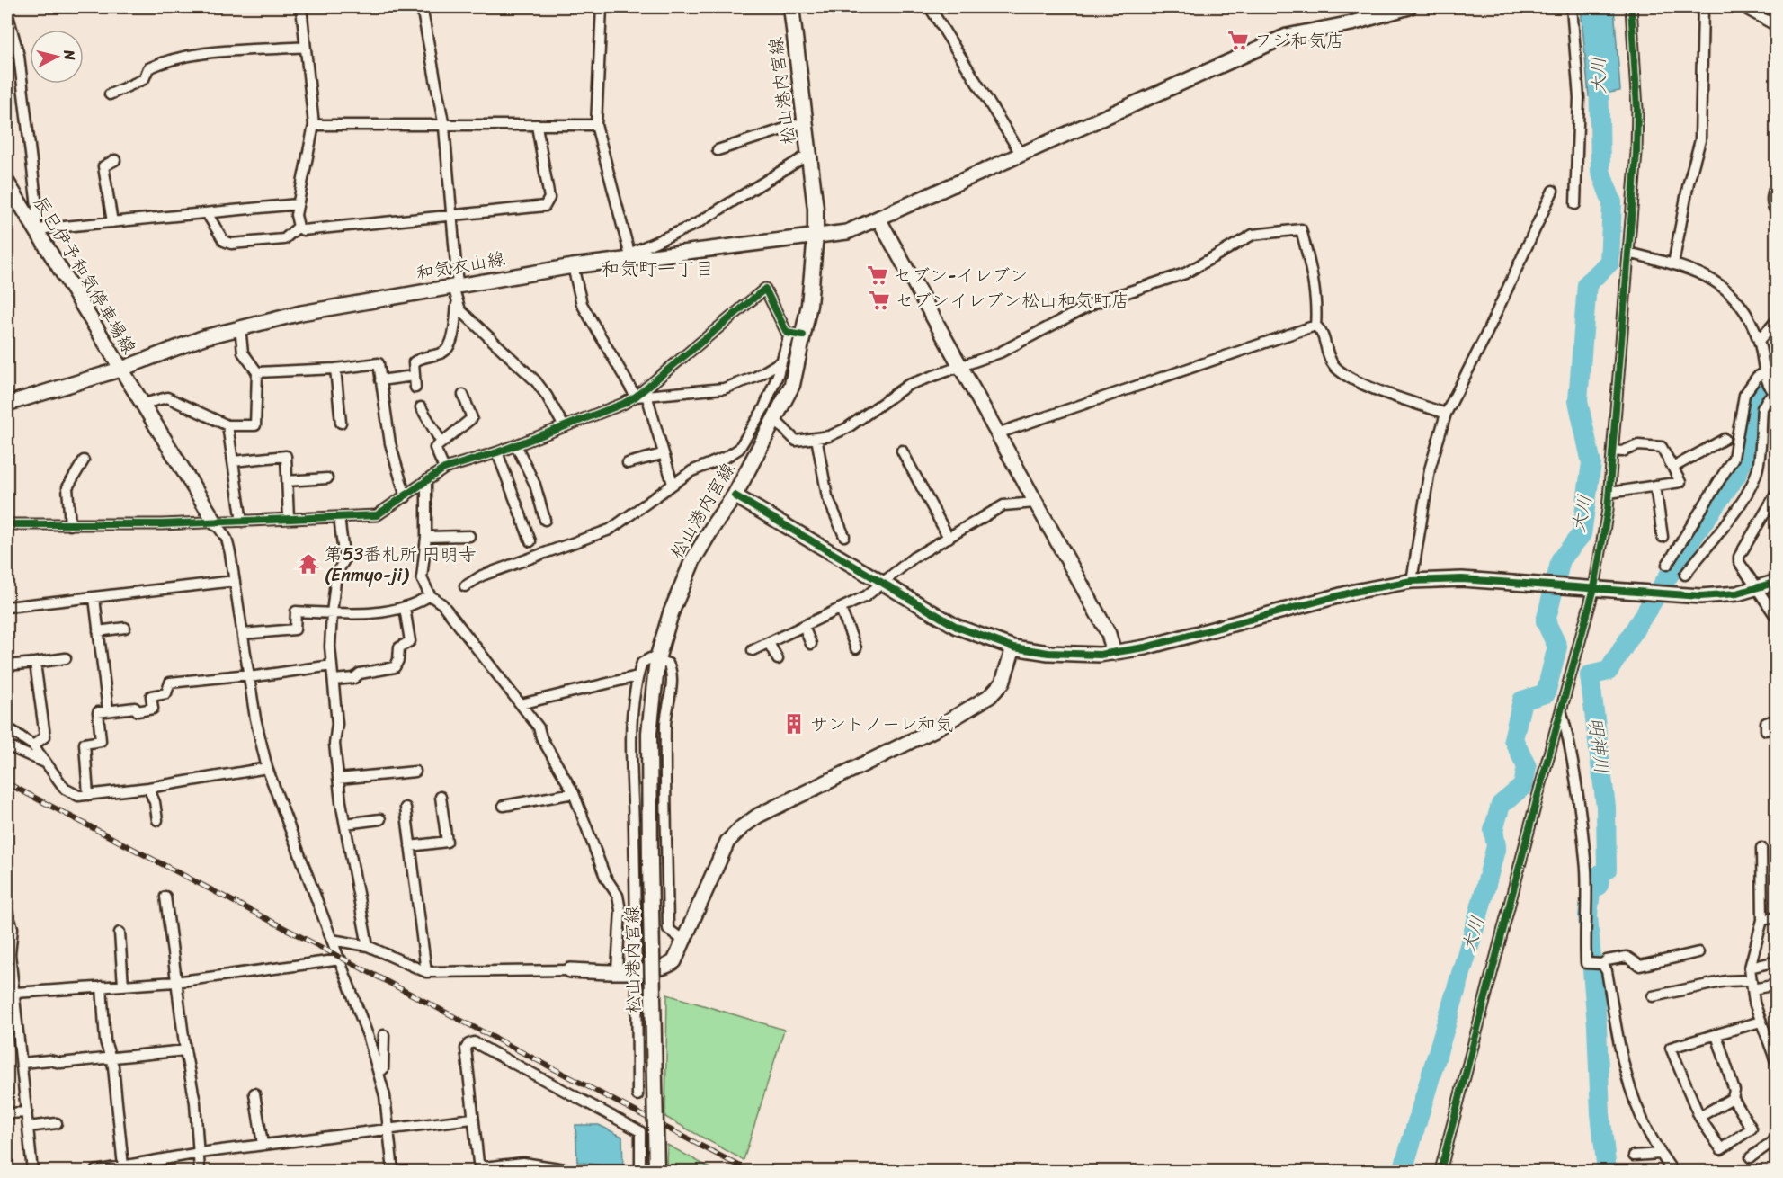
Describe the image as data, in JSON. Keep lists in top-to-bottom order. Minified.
{"streets":{"main road":["松山港内宮線"],"street":["和気衣山線","辰巳伊予和気停車場線"]},"crossings":[["松山港内宮線","和気衣山線"],["和気衣山線","辰巳伊予和気停車場線"]],"districts":["和気町一丁目"],"water":["大川","明神川"],"places":{"supermarket":["フジ和気店","セブン-イレブン","セブンイレブン松山和気町店"],"temple":["第53番札所 円明寺 (Enmyo-ji)"],"building":["サントノーレ和気"]},"north":"right"}
